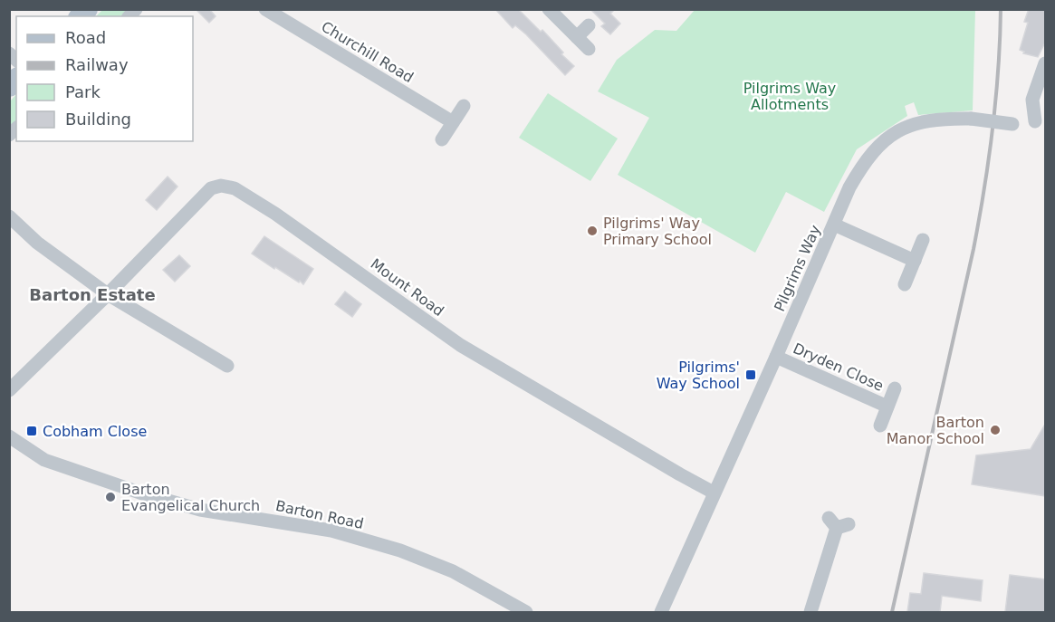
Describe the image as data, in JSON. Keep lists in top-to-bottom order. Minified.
{"streets":{"street":["Churchill Road","Pilgrims Way","Mount Road","Dryden Close","Barton Road"]},"crossings":[["Pilgrims Way","Mount Road"],["Pilgrims Way","Dryden Close"]],"districts":["Barton Estate"],"parks":["Pilgrims Way Allotments"],"places":{"other":["Pilgrims' Way Primary School","Barton Manor School","Barton Evangelical Church"],"transit":["Pilgrims' Way School","Cobham Close"]},"legend":["Road","Railway","Park","Building"]}
